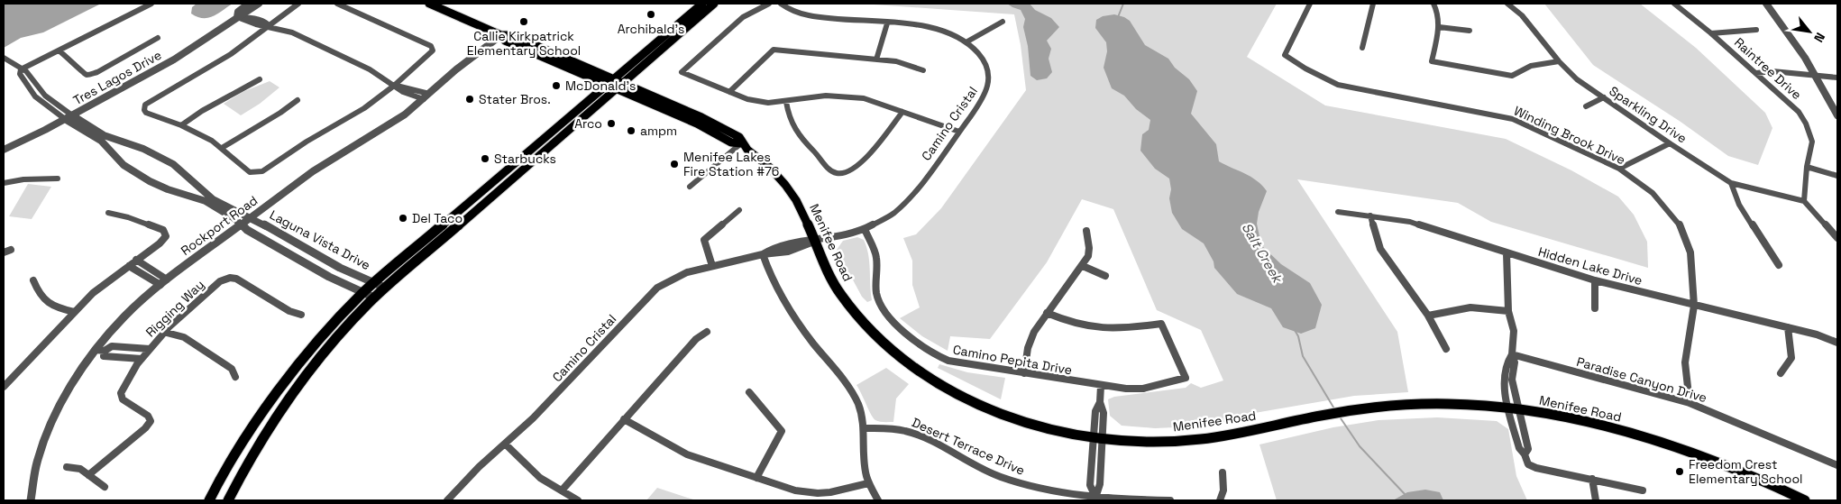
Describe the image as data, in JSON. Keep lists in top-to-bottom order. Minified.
{"streets":{"main road":["Menifee Road"],"street":["Raintree Drive","Tres Lagos Drive","Sparkling Drive","Camino Cristal","Winding Brook Drive","Rockport Road","Laguna Vista Drive","Hidden Lake Drive","Rigging Way","Camino Pepita Drive","Paradise Canyon Drive","Desert Terrace Drive"]},"crossings":[["Raintree Drive","Sparkling Drive"],["Tres Lagos Drive","Laguna Vista Drive"],["Camino Cristal","Menifee Road"],["Camino Cristal","Camino Pepita Drive"],["Winding Brook Drive","Hidden Lake Drive"],["Winding Brook Drive","Paradise Canyon Drive"],["Rockport Road","Laguna Vista Drive"],["Rockport Road","Menifee Road"]],"water":["Salt Creek"],"places":["Archibald's","Callie Kirkpatrick Elementary School","McDonald's","Stater Bros.","Arco","ampm","Starbucks","Menifee Lakes Fire Station #76","Del Taco","Freedom Crest Elementary School"],"north":"bottom right"}
